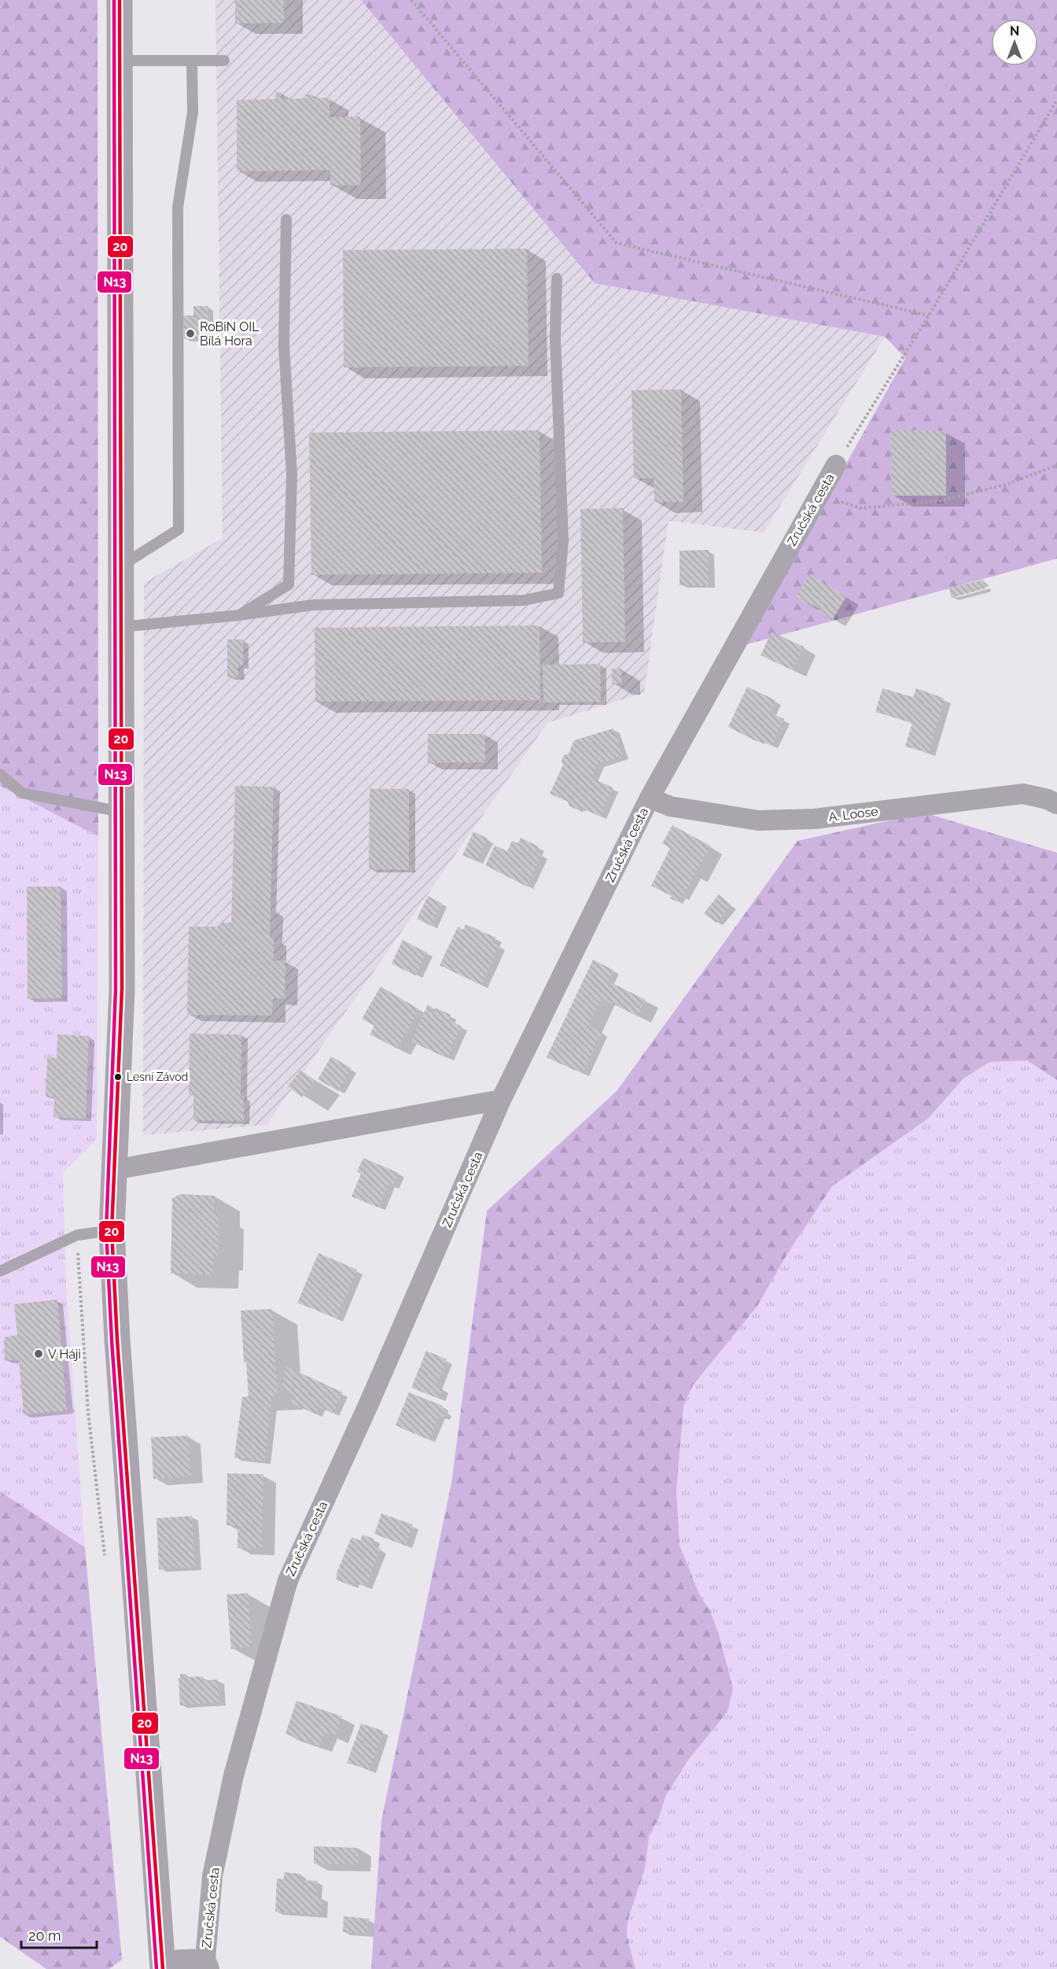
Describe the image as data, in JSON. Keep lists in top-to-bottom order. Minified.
{"streets":{"street":["Zručská cesta","A. Loose"]},"crossings":[["Zručská cesta","A. Loose"]],"places":["RoBiN OIL Bílá Hora","Lesní Závod","V Háji"],"lines":["transit line 20","transit line N13"],"scale_bar":"20 m","north":"top"}
